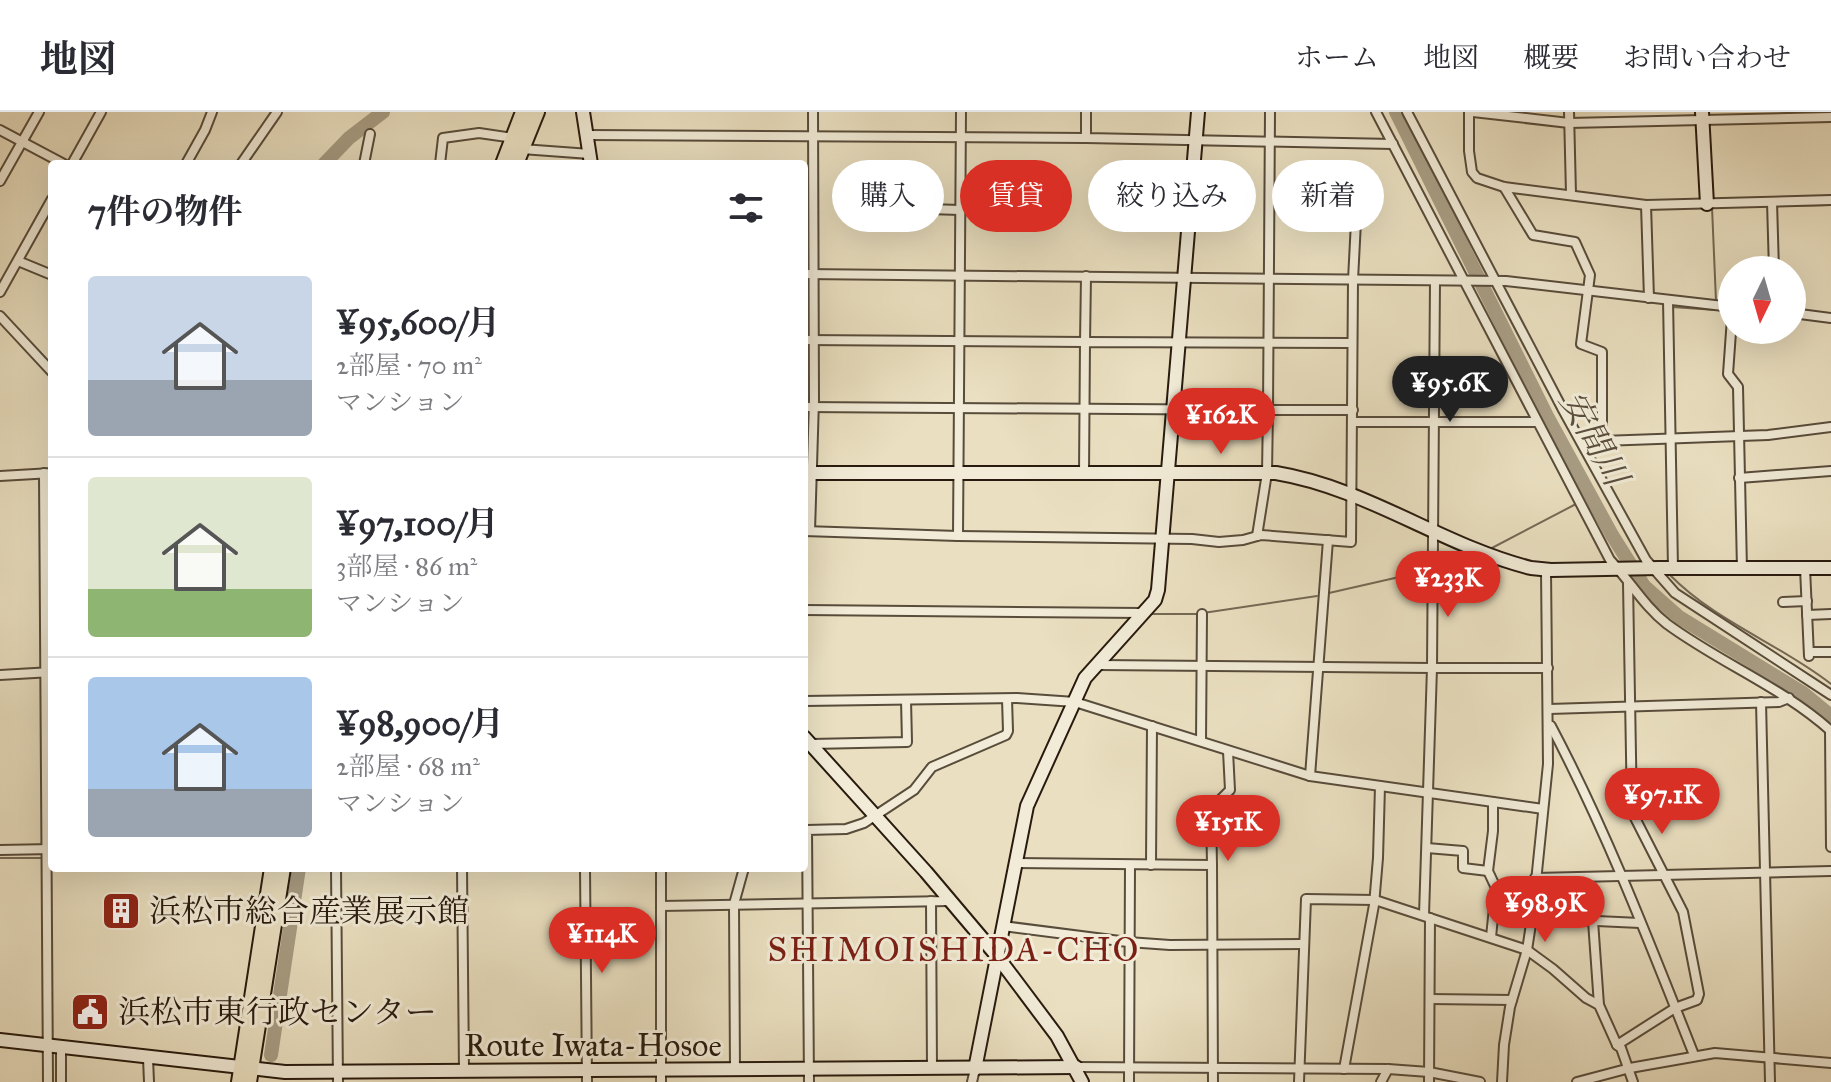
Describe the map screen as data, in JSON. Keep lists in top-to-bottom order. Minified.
{"streets":{"street":["Route Iwata-Hosoe"]},"districts":["SHIMOISHIDA-CHO"],"water":["安間川"],"places":{"building":["浜松市総合産業展示館"],"public building":["浜松市東行政センター"]},"north":"bottom","page":{"header":"地図","nav":["ホーム","地図","概要","お問い合わせ"],"chip":["購入","賃貸","絞り込み","新着"],"heading":"7件の物件","list":[{"name":"¥95,600/月","note":"2部屋 · 70 m² · マンション"},{"name":"¥97,100/月","note":"3部屋 · 86 m² · マンション"},{"name":"¥98,900/月","note":"2部屋 · 68 m² · マンション"}],"price":["¥95.6K","¥162K","¥233K","¥97.1K","¥151K","¥98.9K","¥114K"]}}
